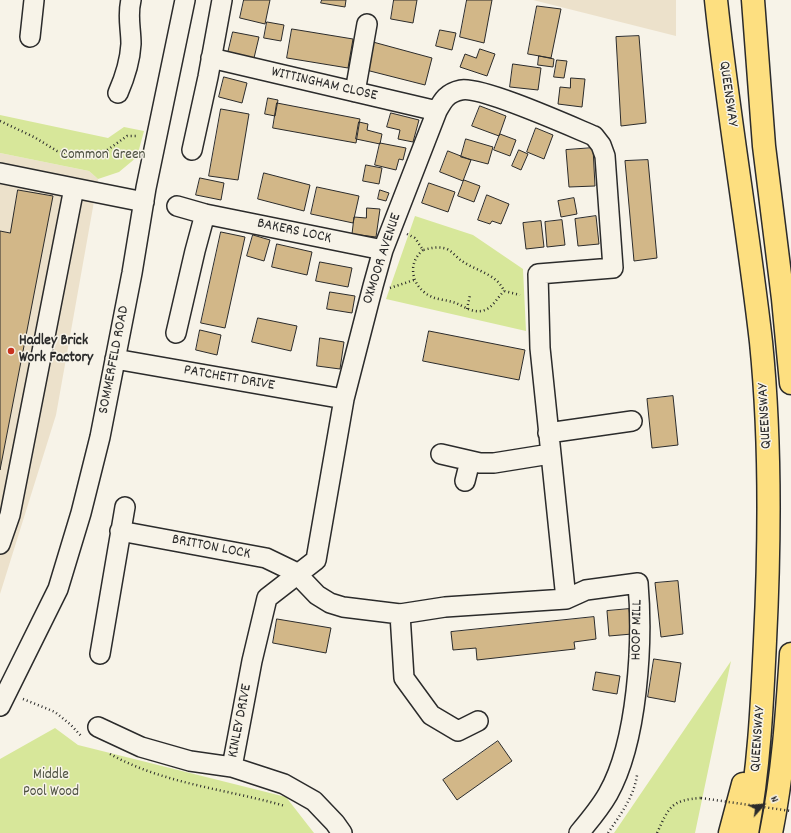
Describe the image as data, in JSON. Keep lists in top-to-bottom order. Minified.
{"streets":{"highway":["QUEENSWAY"],"street":["WITTINGHAM CLOSE","BAKERS LOCK","OXMOOR AVENUE","SOMMERFELD ROAD","PATCHETT DRIVE","BRITTON LOCK","HOOP MILL","KINLEY DRIVE"]},"crossings":[["WITTINGHAM CLOSE","OXMOOR AVENUE"],["BAKERS LOCK","OXMOOR AVENUE"],["OXMOOR AVENUE","PATCHETT DRIVE"],["OXMOOR AVENUE","BRITTON LOCK"],["OXMOOR AVENUE","HOOP MILL"],["OXMOOR AVENUE","KINLEY DRIVE"],["SOMMERFELD ROAD","PATCHETT DRIVE"],["BRITTON LOCK","HOOP MILL"],["BRITTON LOCK","KINLEY DRIVE"],["HOOP MILL","KINLEY DRIVE"]],"parks":["Common Green","Middle Pool Wood"],"places":["Hadley Brick Work Factory"],"north":"top right"}
